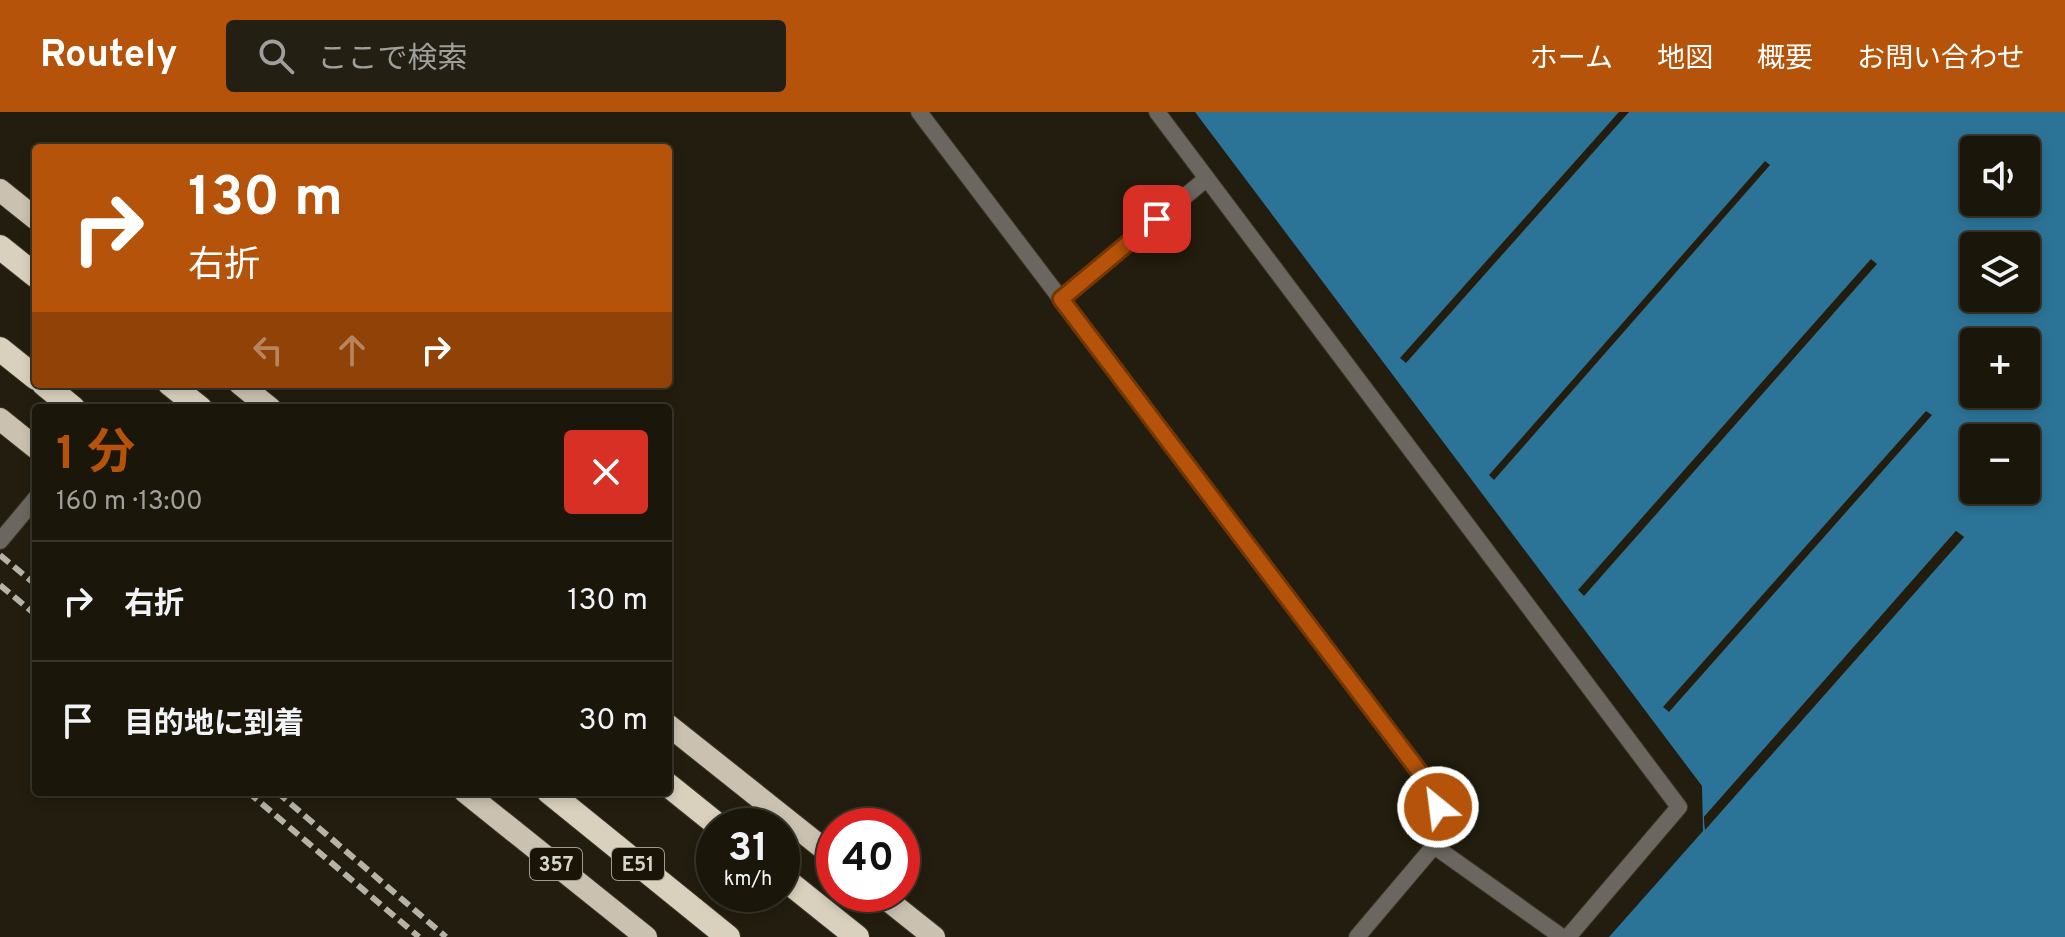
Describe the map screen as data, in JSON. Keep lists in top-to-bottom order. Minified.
{"streets":{"highway":["357","E51"]},"page":{"header":"Routely","search":"ここで検索","nav":["ホーム","地図","概要","お問い合わせ"],"map_buttons":["+","−"],"turn":["130 m","右折"],"heading":["1 分","160 m · 13:00"],"list":[{"name":"右折","value":"130 m"},{"name":"目的地に到着","value":"30 m"}],"speed":"31 km/h","limit":"40"}}
